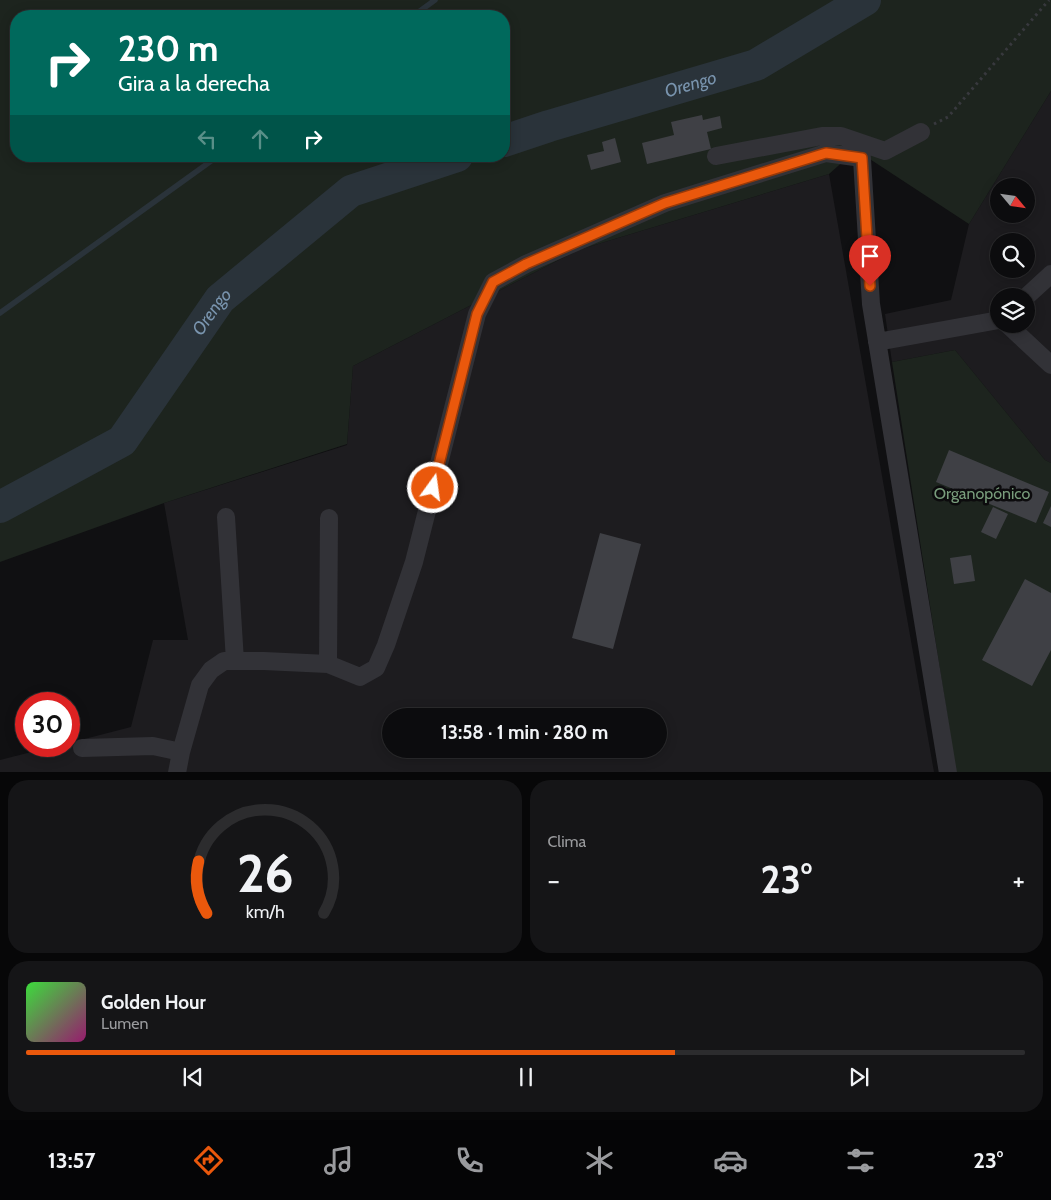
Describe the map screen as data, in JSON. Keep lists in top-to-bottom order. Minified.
{"water":["Orengo"],"parks":["Organopónico"],"north":"bottom right","page":{"turn":["230 m","Gira a la derecha"],"limit":"30","trip":"13:58 · 1 min · 280 m","tile":"Clima","heat":["−","23°","+"],"song":["Golden Hour","Lumen"],"tabs":["13:57","23°"],"gauge":["26","km/h"]}}
